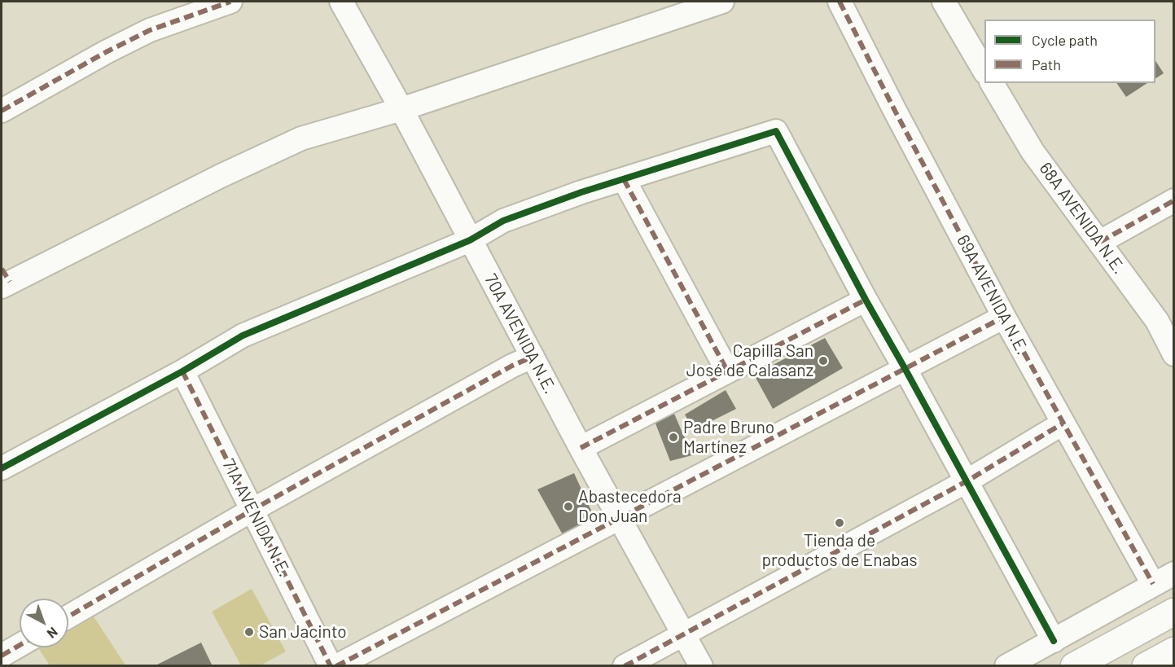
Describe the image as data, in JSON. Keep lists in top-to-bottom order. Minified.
{"streets":{"street":["68A AVENIDA N.E.","69A AVENIDA N.E.","70A AVENIDA N.E.","71A AVENIDA N.E."]},"places":["Capilla San José de Calasanz","Padre Bruno Martínez","Abastecedora Don Juan","Tienda de productos de Enabas","San Jacinto"],"legend":["Cycle path","Path"],"north":"bottom right"}
